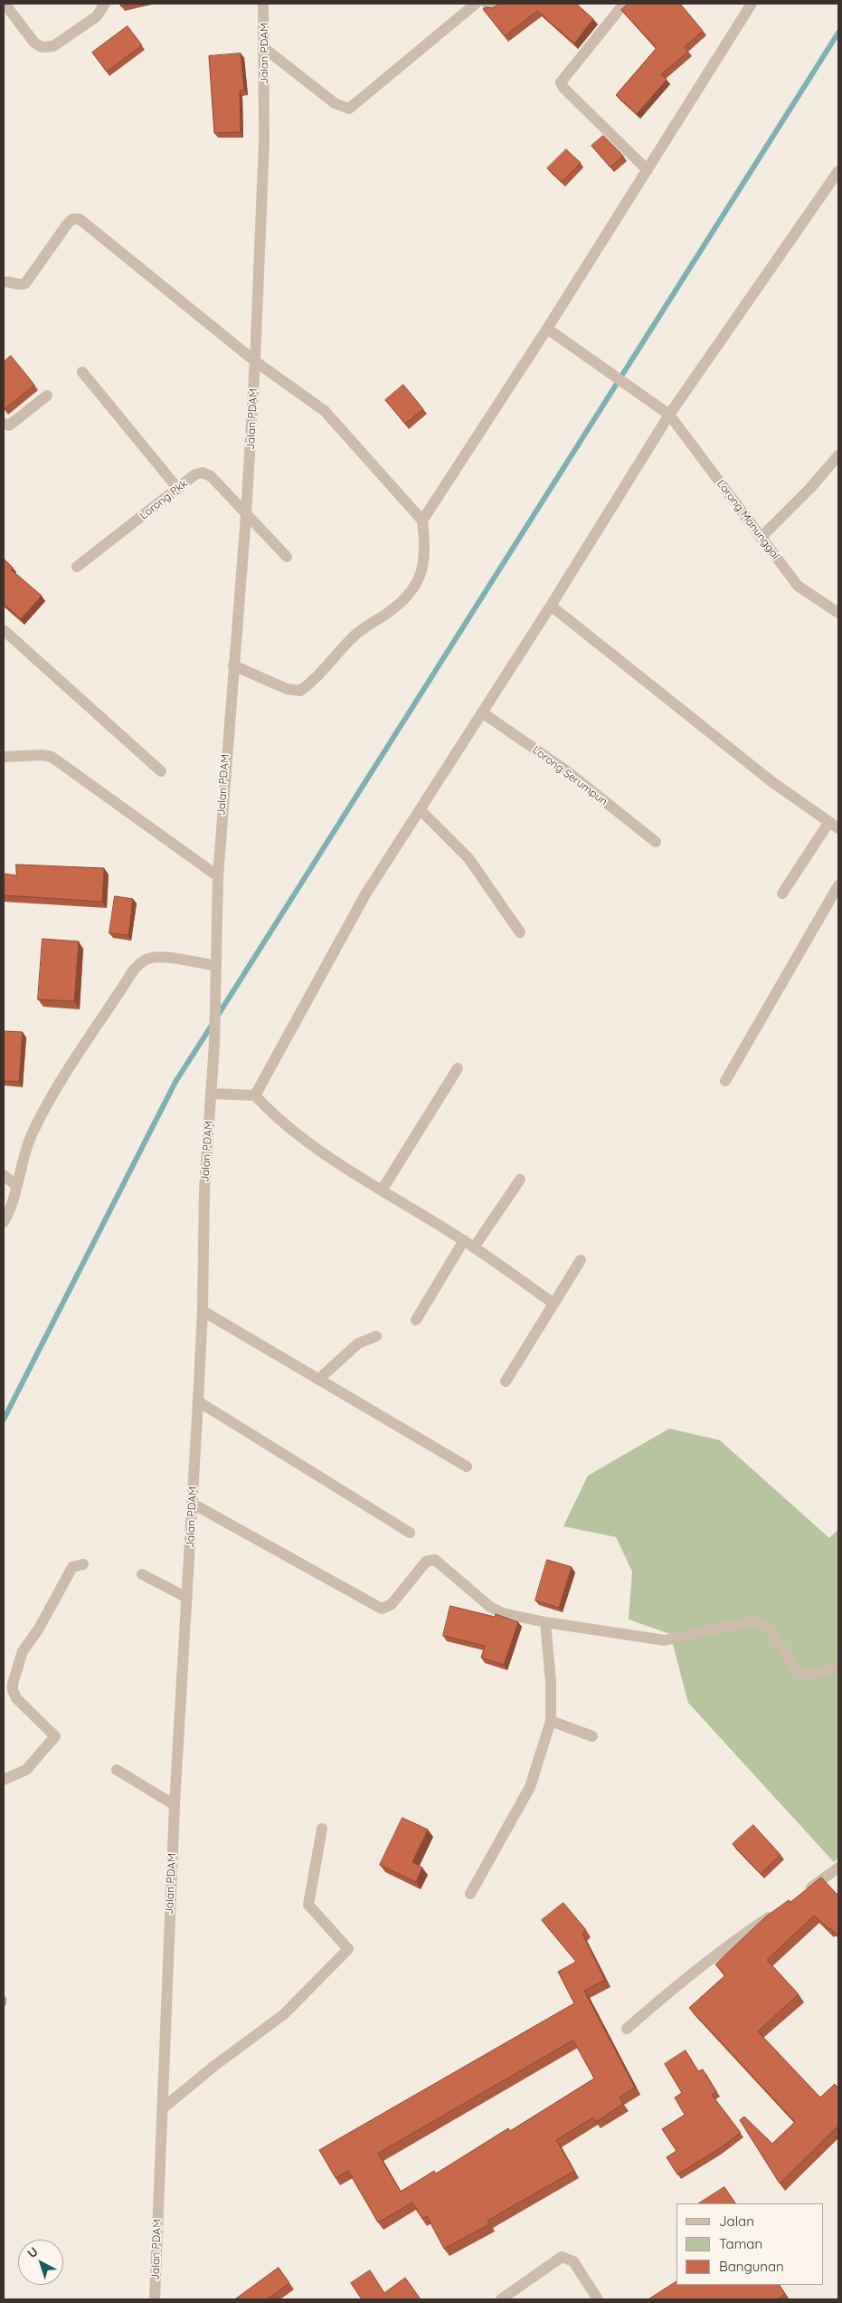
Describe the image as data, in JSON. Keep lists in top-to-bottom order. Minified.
{"streets":{"street":["Jalan PDAM","Lorong Pkk","Lorong Manunggal","Lorong Serumpun"]},"crossings":[["Jalan PDAM","Lorong Pkk"]],"legend":["Jalan","Taman","Bangunan"],"north":"top left"}
